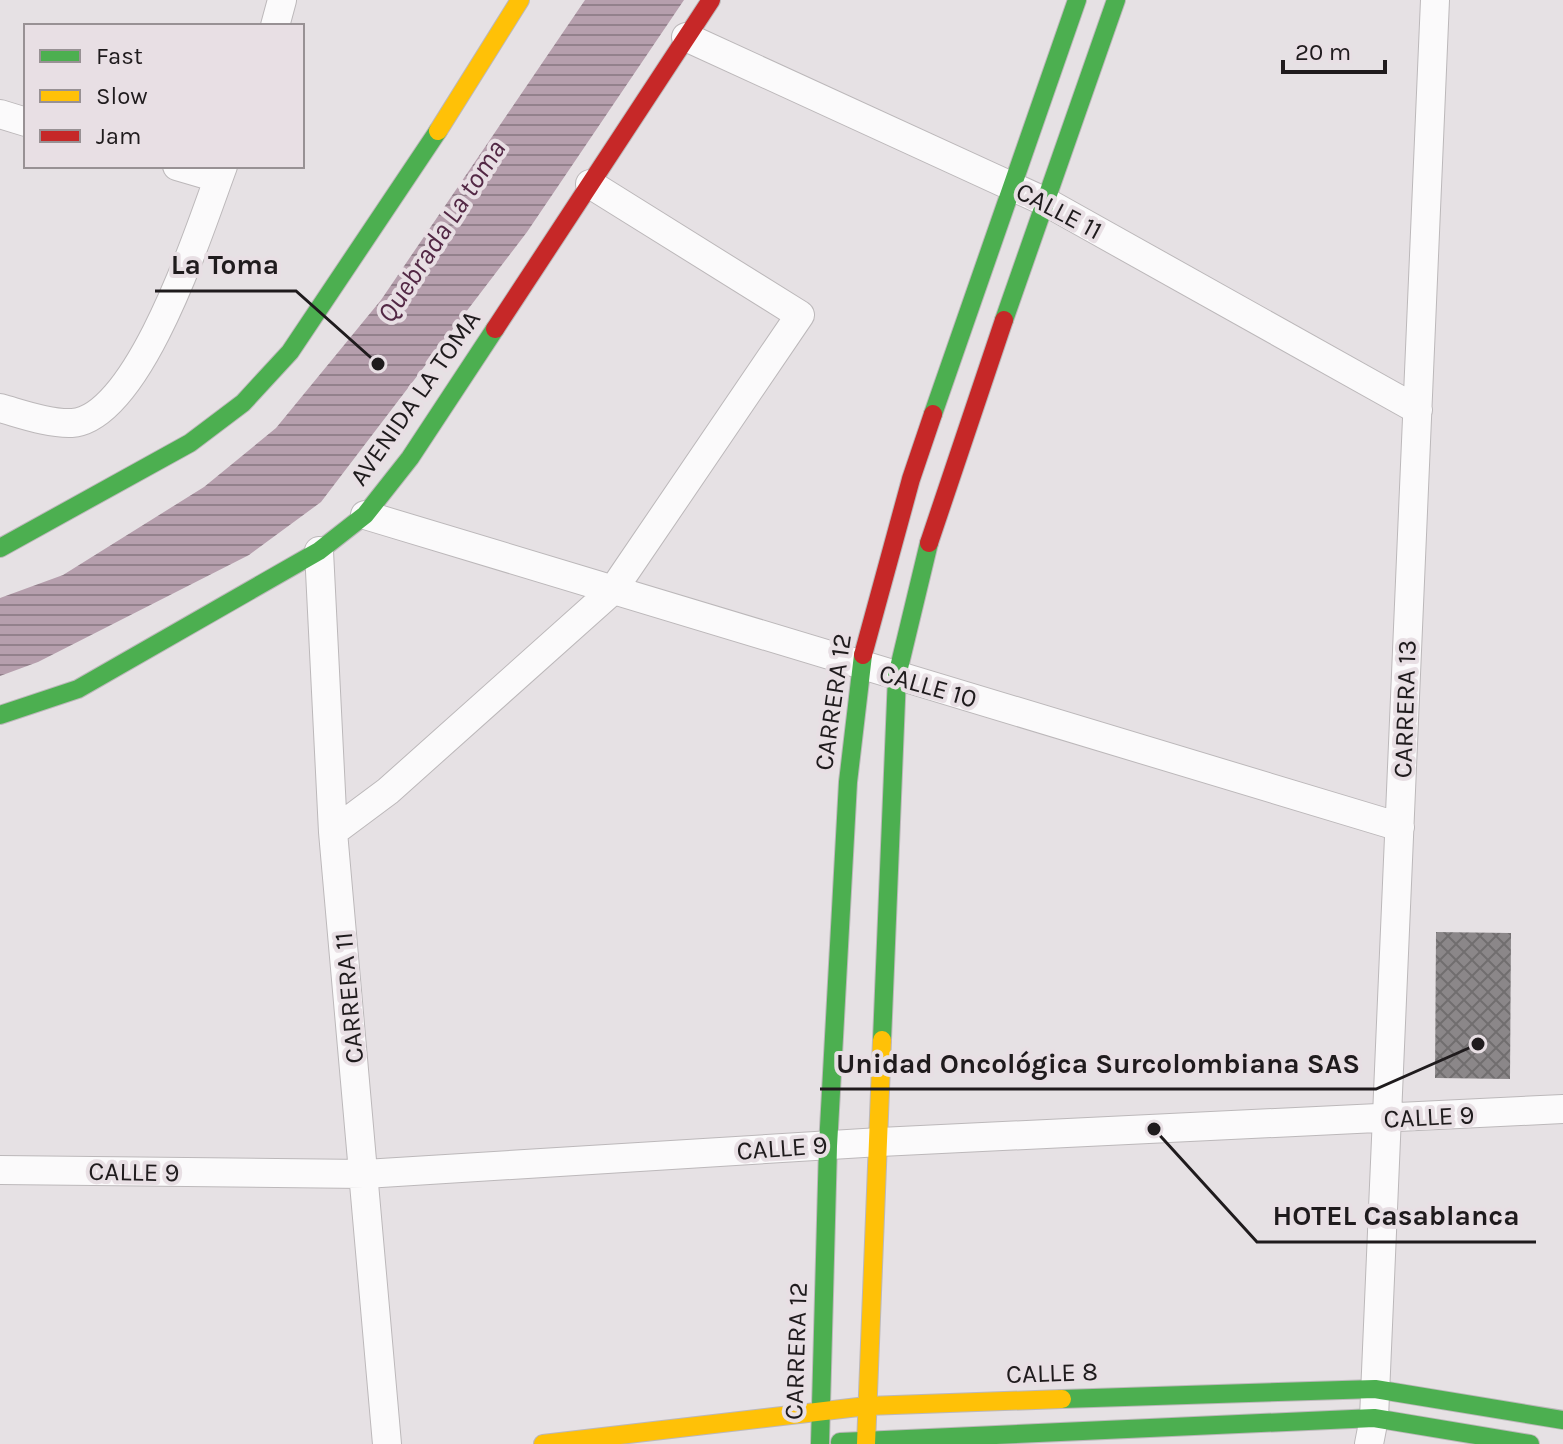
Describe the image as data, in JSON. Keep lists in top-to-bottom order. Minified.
{"streets":{"main road":["AVENIDA LA TOMA","CARRERA 12","CALLE 8"],"street":["CALLE 11","CALLE 10","CARRERA 13","CARRERA 11","CALLE 9"]},"crossings":[["CALLE 11","AVENIDA LA TOMA"],["CALLE 11","CARRERA 12"],["CALLE 11","CARRERA 13"],["AVENIDA LA TOMA","CALLE 10"],["AVENIDA LA TOMA","CARRERA 11"],["CALLE 10","CARRERA 12"],["CALLE 10","CARRERA 13"],["CARRERA 12","CALLE 9"],["CARRERA 12","CALLE 8"],["CARRERA 13","CALLE 9"],["CARRERA 13","CALLE 8"],["CARRERA 11","CALLE 9"]],"water":["Quebrada La toma"],"places":["La Toma","Unidad Oncológica Surcolombiana SAS","HOTEL Casablanca"],"legend":["Fast","Slow","Jam"],"scale_bar":"20 m"}
